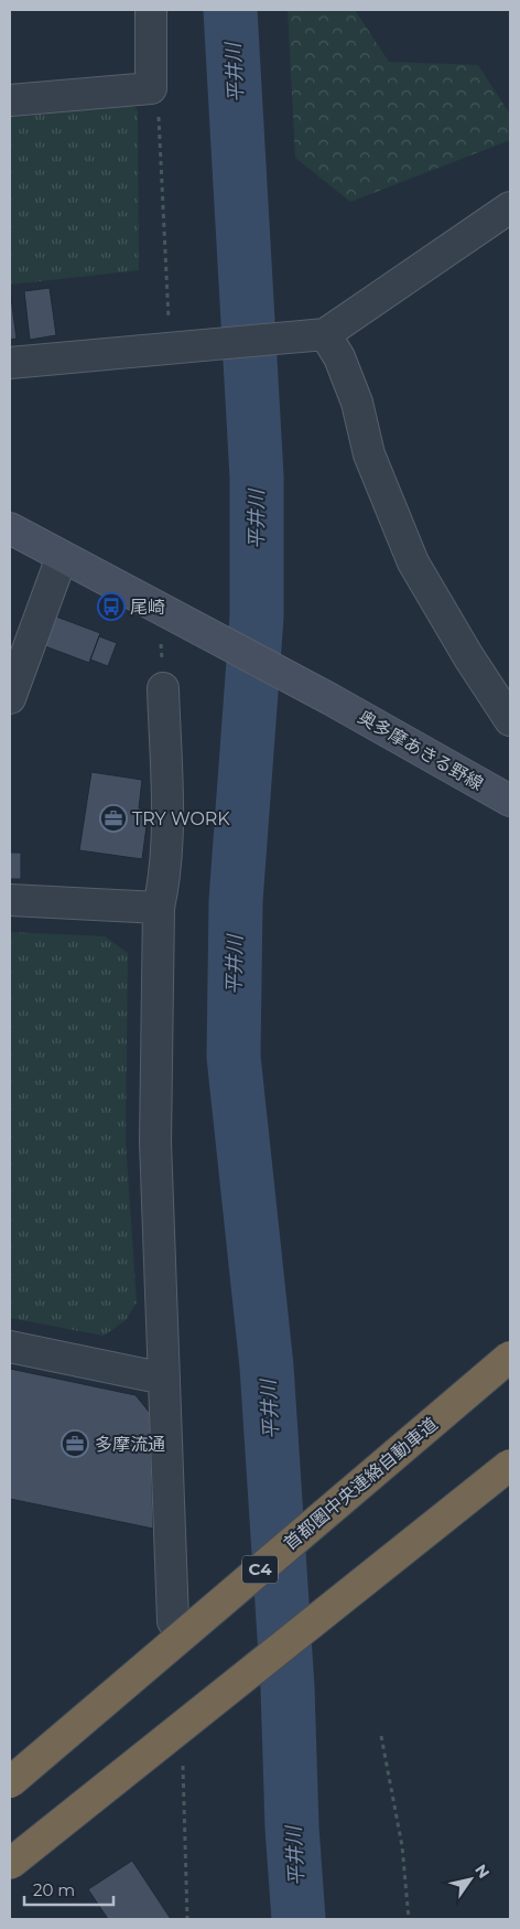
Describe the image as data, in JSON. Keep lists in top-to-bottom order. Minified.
{"streets":{"highway":["首都圏中央連絡自動車道","C4"],"main road":["奥多摩あきる野線"]},"water":["平井川"],"places":{"bus stop":["尾崎"],"office":["TRY WORK","多摩流通"]},"scale_bar":"20 m","north":"top right"}
